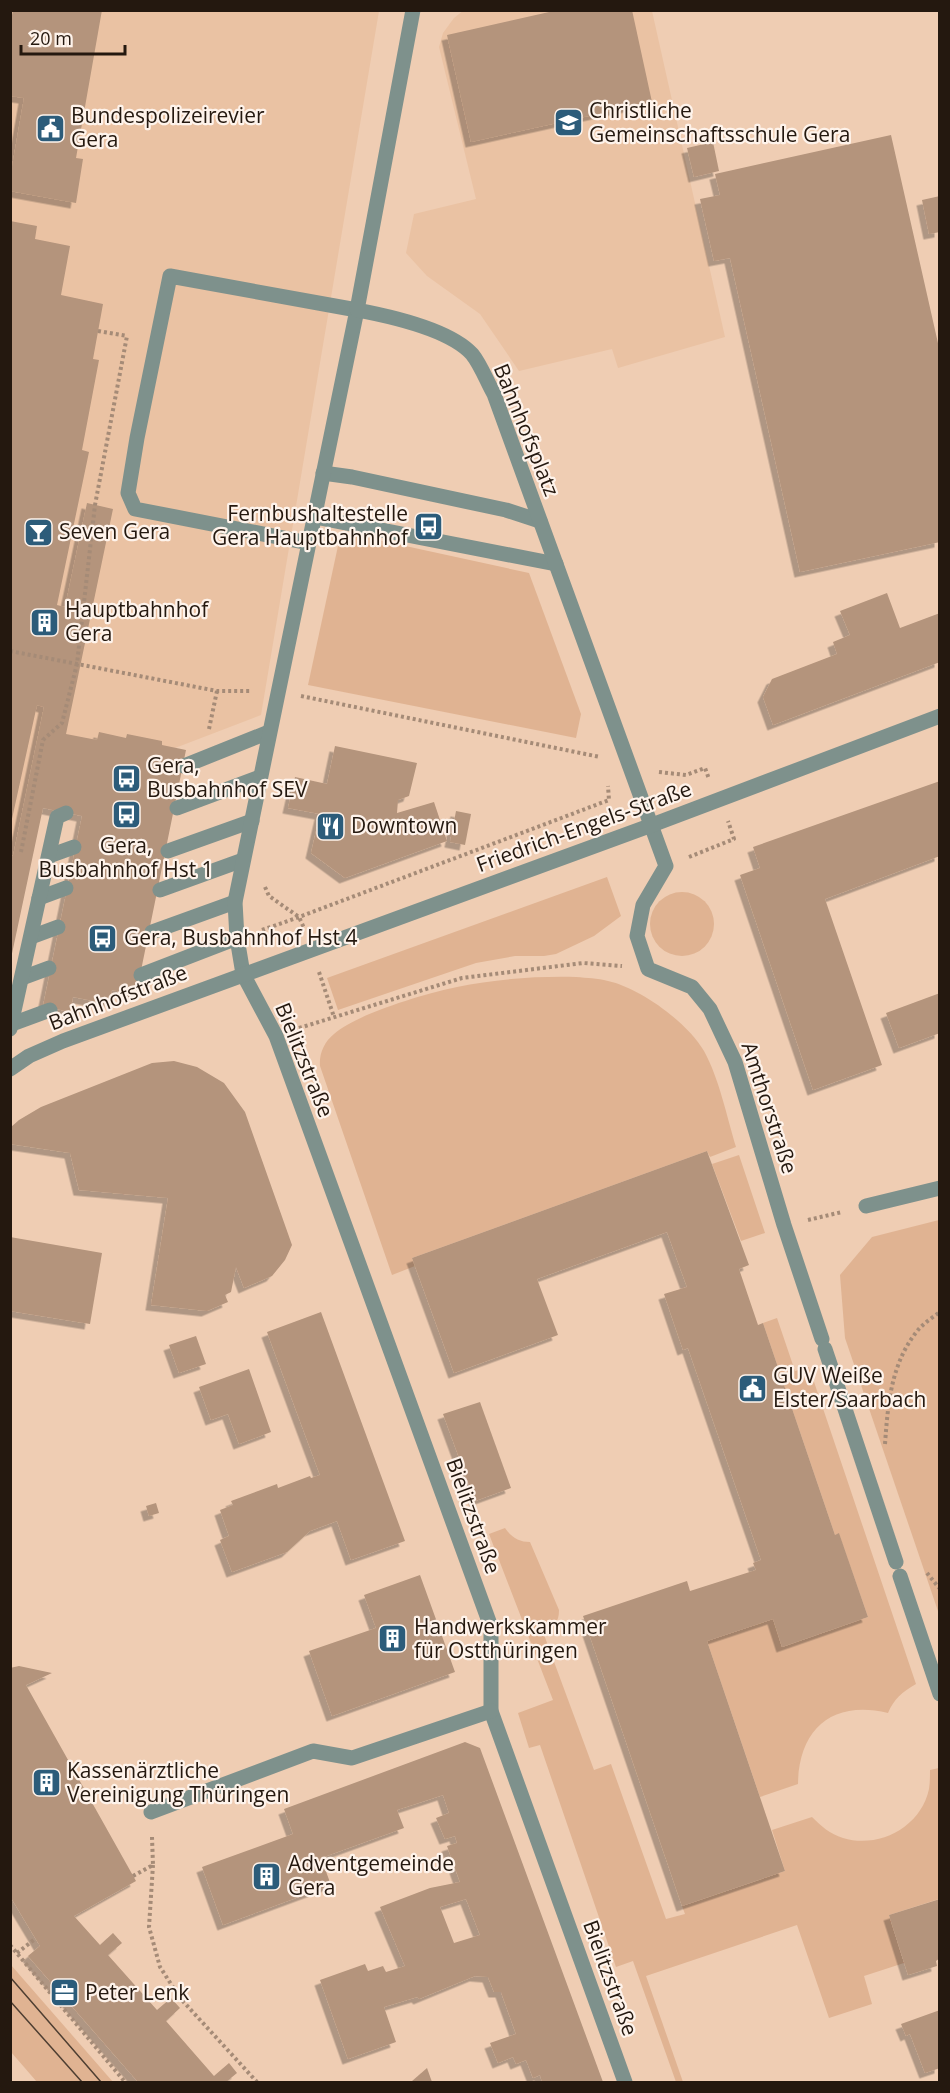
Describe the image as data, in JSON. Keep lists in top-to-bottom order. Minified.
{"streets":{"street":["Bahnhofsplatz","Friedrich-Engels-Straße","Bahnhofstraße","Bielitzstraße","Amthorstraße"]},"crossings":[["Bahnhofsplatz","Friedrich-Engels-Straße"],["Bahnhofsplatz","Bielitzstraße"],["Friedrich-Engels-Straße","Bahnhofstraße"],["Friedrich-Engels-Straße","Bielitzstraße"],["Bahnhofstraße","Bielitzstraße"]],"places":{"school or university":["Christliche Gemeinschaftsschule Gera"],"public building":["Bundespolizeirevier Gera","GUV Weiße Elster/Saarbach"],"bus stop":["Fernbushaltestelle Gera Hauptbahnhof","Gera, Busbahnhof SEV","Gera, Busbahnhof Hst 1","Gera, Busbahnhof Hst 4"],"bar":["Seven Gera"],"building":["Hauptbahnhof Gera","Handwerkskammer für Ostthüringen","Kassenärztliche Vereinigung Thüringen","Adventgemeinde Gera"],"restaurant":["Downtown"],"office":["Peter Lenk"]},"scale_bar":"20 m"}
